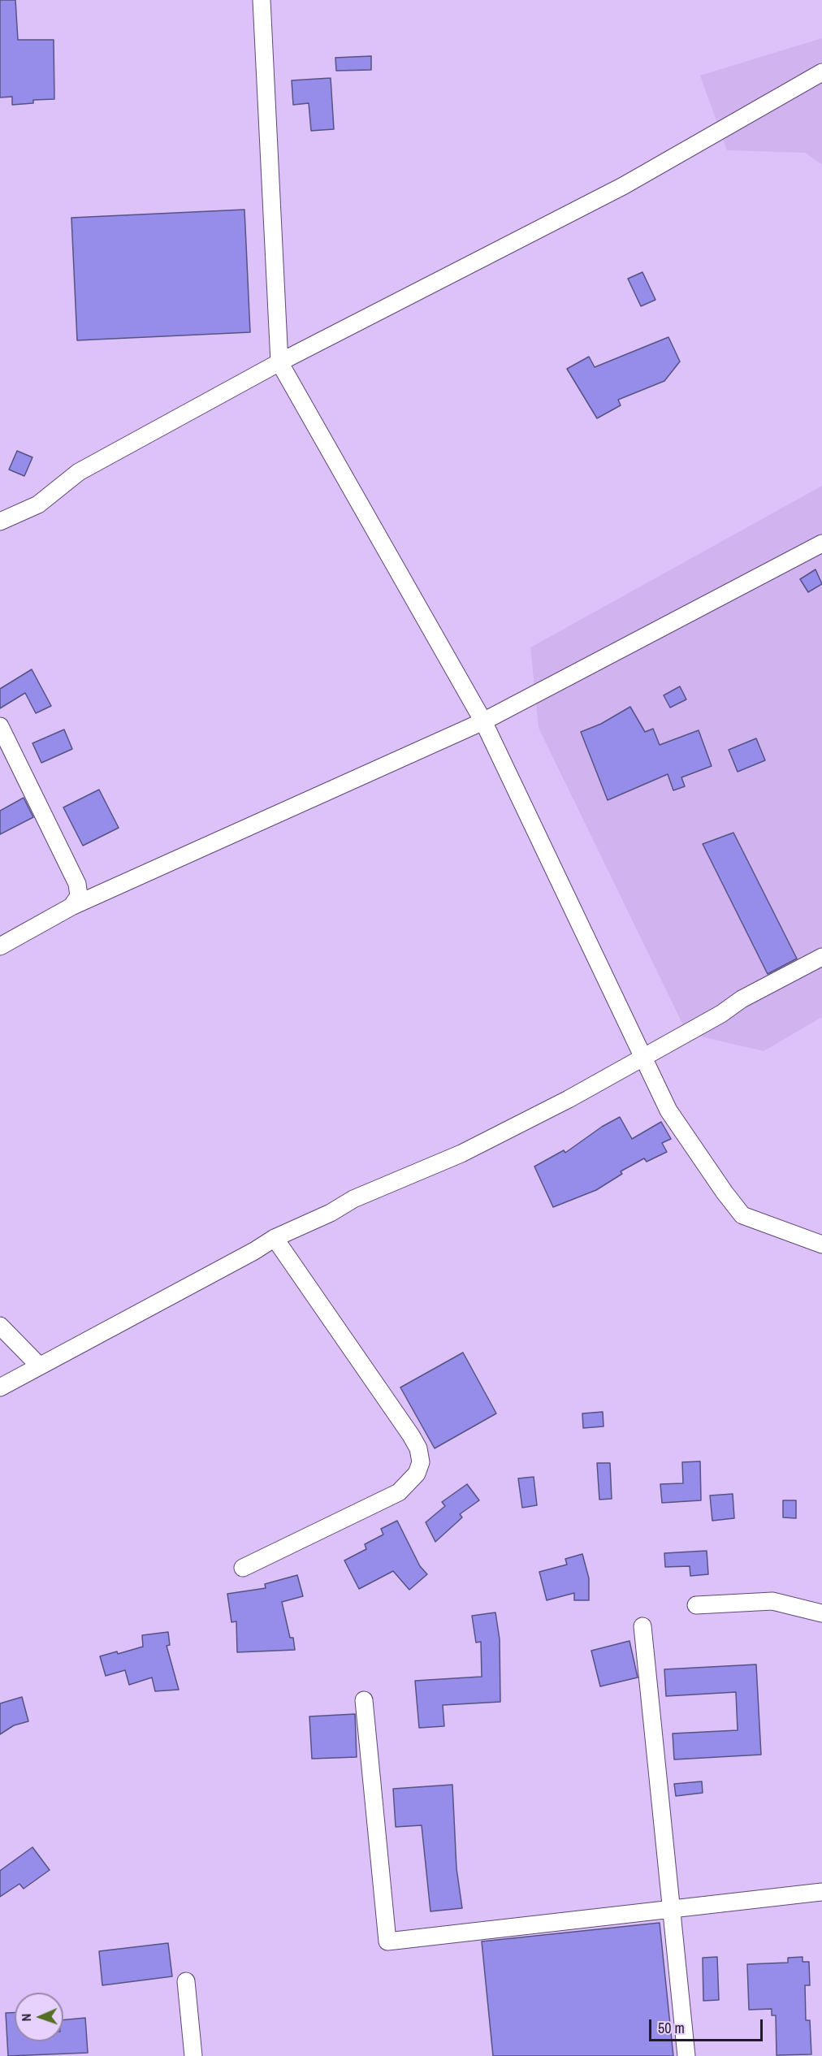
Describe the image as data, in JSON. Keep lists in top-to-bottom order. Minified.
{"scale_bar":"50 m","north":"left"}
